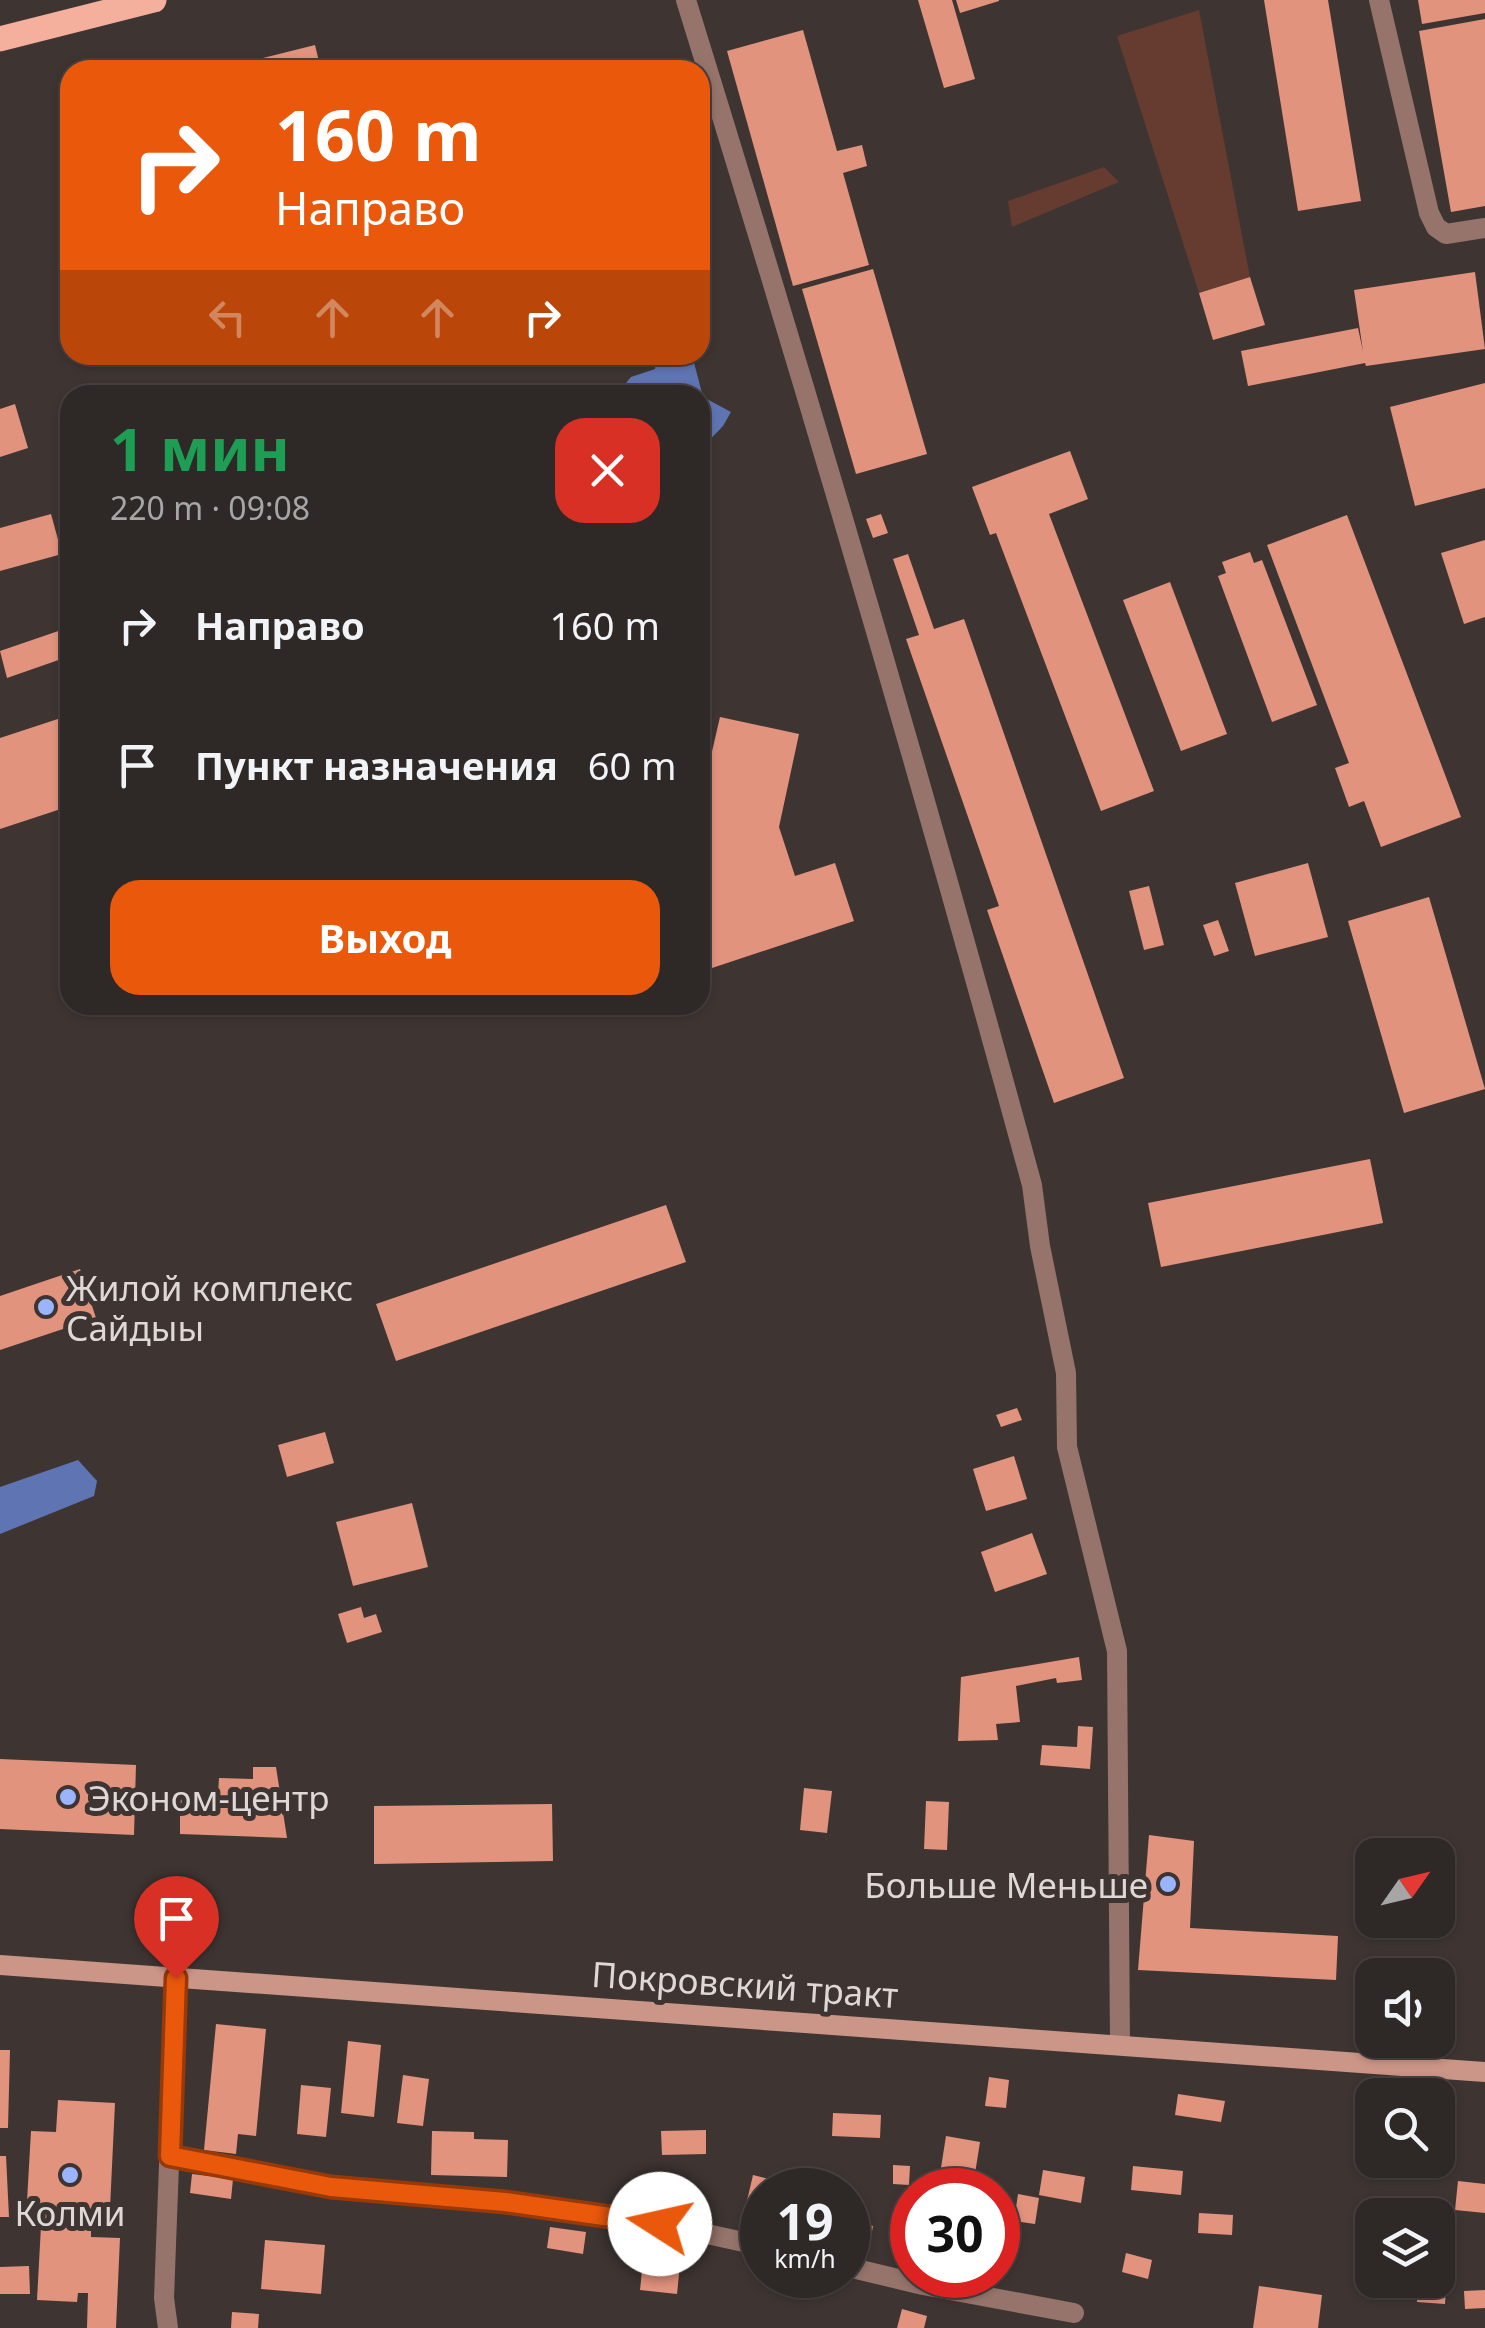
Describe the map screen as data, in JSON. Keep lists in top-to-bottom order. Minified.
{"streets":{"main road":["Покровский тракт"]},"places":["Жилой комплекс Сайдыы","Эконом-центр","Больше Меньше","Колми"],"north":"top right","page":{"turn":["160 m","Направо"],"heading":["1 мин","220 m · 09:08"],"list":[{"name":"Направо","value":"160 m"},{"name":"Пункт назначения","value":"60 m"}],"buttons":"Выход","speed":"19 km/h","limit":"30"}}
